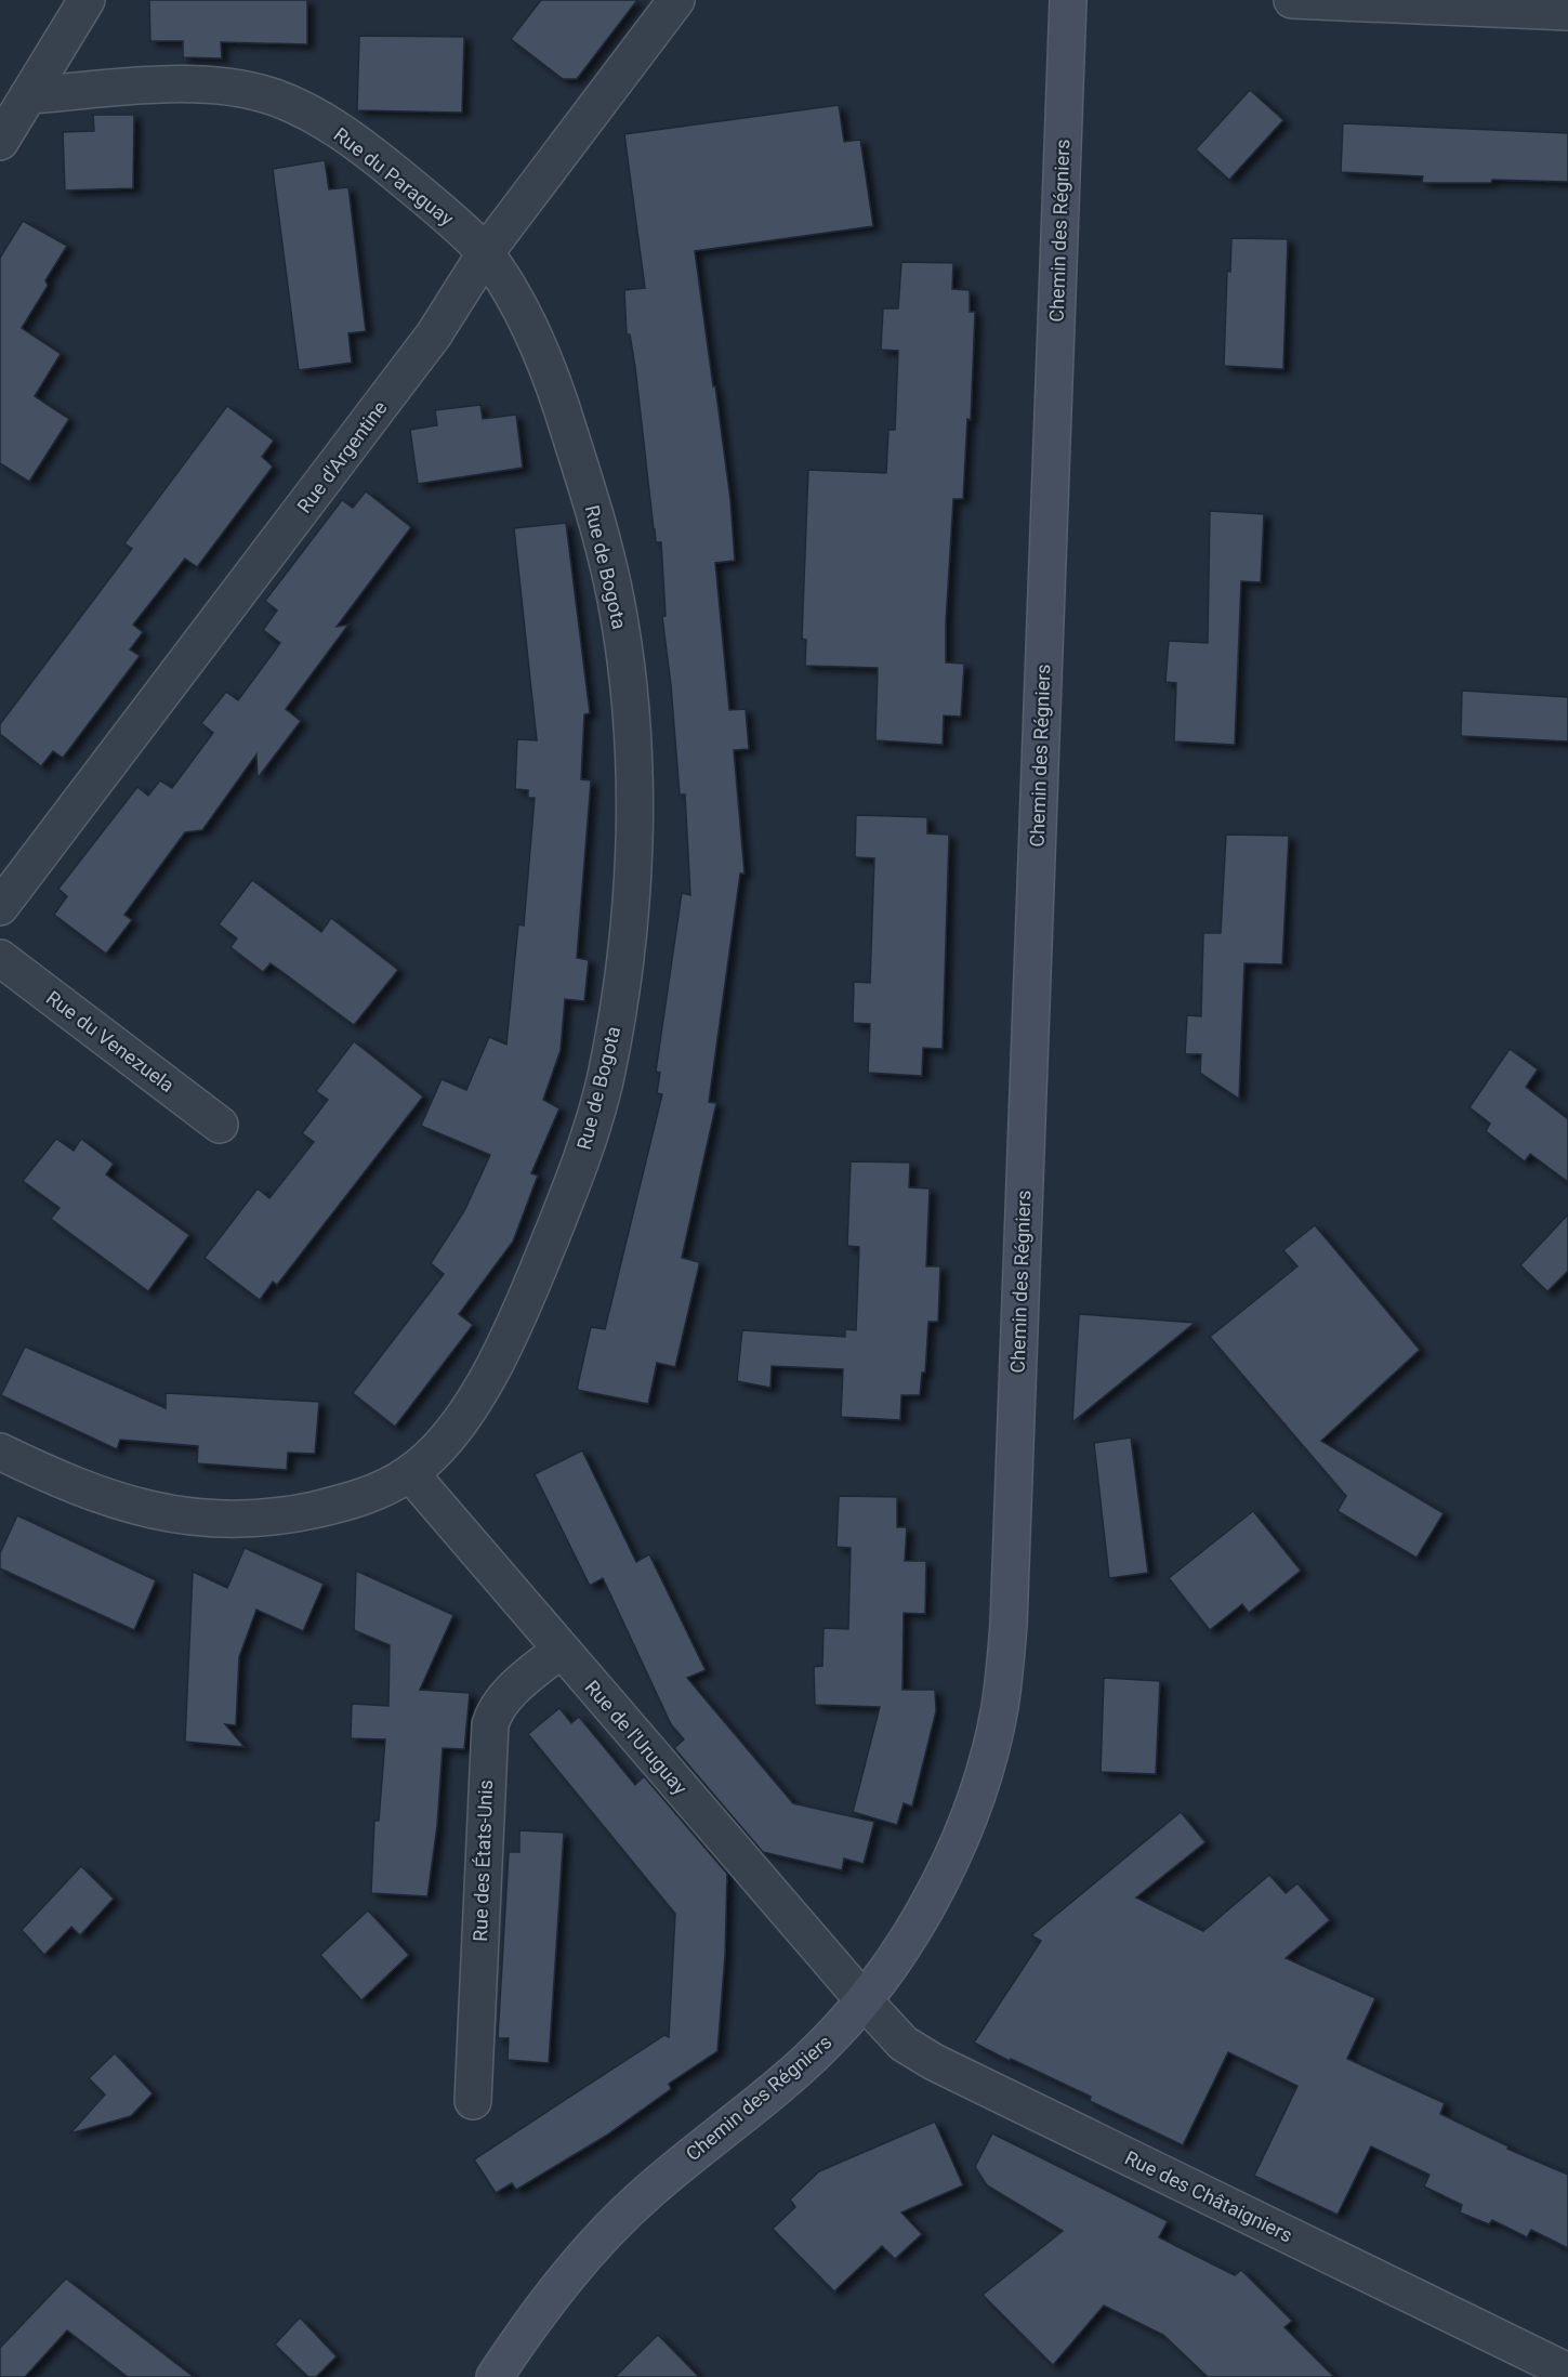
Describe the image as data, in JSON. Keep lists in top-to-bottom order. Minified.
{"streets":{"main road":["Chemin des Régniers"],"street":["Rue du Paraguay","Rue d'Argentine","Rue de Bogota","Rue du Venezuela","Rue de l'Uruguay","Rue des États-Unis","Rue des Châtaigniers"]},"crossings":[["Rue du Paraguay","Rue d'Argentine"],["Rue du Paraguay","Rue de Bogota"],["Chemin des Régniers","Rue de l'Uruguay"],["Chemin des Régniers","Rue des Châtaigniers"],["Rue d'Argentine","Rue de Bogota"],["Rue de Bogota","Rue de l'Uruguay"],["Rue de l'Uruguay","Rue des États-Unis"],["Rue de l'Uruguay","Rue des Châtaigniers"]]}
